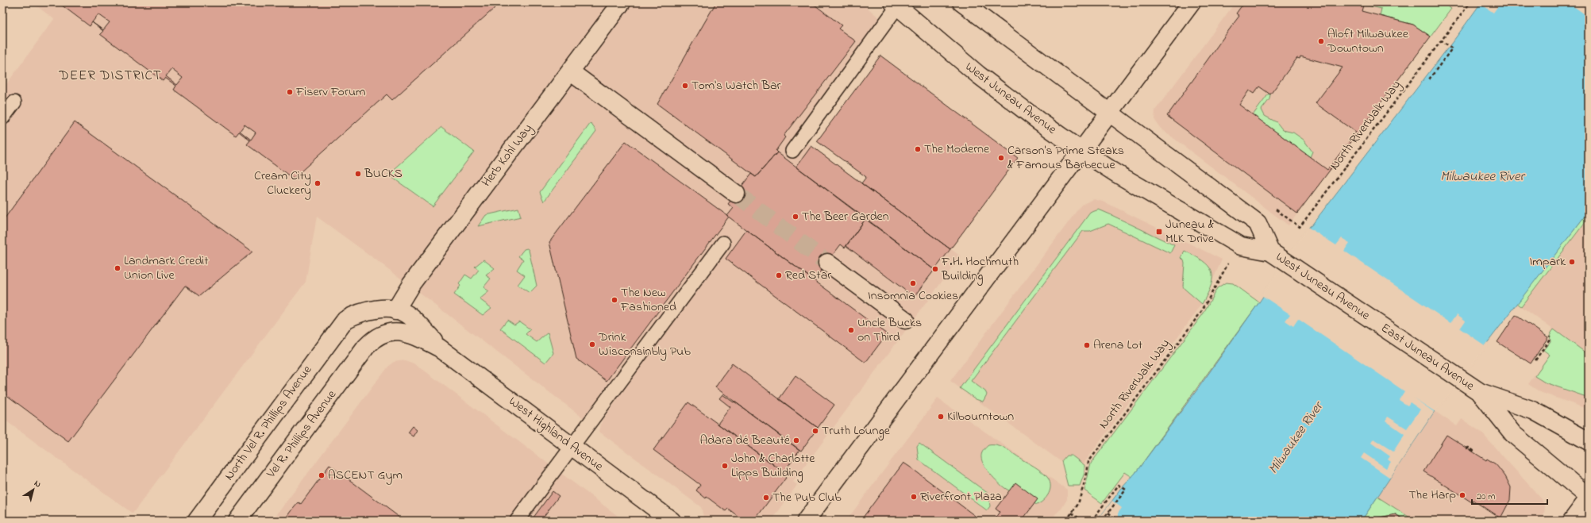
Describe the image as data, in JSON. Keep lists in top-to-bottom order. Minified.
{"streets":{"street":["West Juneau Avenue","Herb Kohl Way","East Juneau Avenue","North Vel R. Phillips Avenue","Vel R. Phillips Avenue","West Highland Avenue"],"path":["North RiverWalk Way"]},"crossings":[["West Juneau Avenue","East Juneau Avenue"],["Herb Kohl Way","West Highland Avenue"],["North Vel R. Phillips Avenue","West Highland Avenue"],["Vel R. Phillips Avenue","West Highland Avenue"]],"districts":["DEER DISTRICT"],"water":["Milwaukee River"],"places":{"other":["Aloft Milwaukee Downtown","Tom's Watch Bar","Fiserv Forum","The Moderne","Carson's Prime Steaks & Famous Barbecue","BUCKS","Cream City Cluckery","The Beer Garden","Impark","Landmark Credit Union Live","F.H. Hochmuth Building","Red Star","Insomnia Cookies","The New Fashioned","Uncle Bucks on Third","Drink Wisconsinbly Pub","Arena Lot","Kilbourntown","Truth Lounge","Adara dé Beauté","John & Charlotte Lipps Building","ASCENT Gym","The Harp","Riverfront Plaza","The Pub Club"],"transit":["Juneau & MLK Drive"]},"scale_bar":"20 m","north":"top right"}
